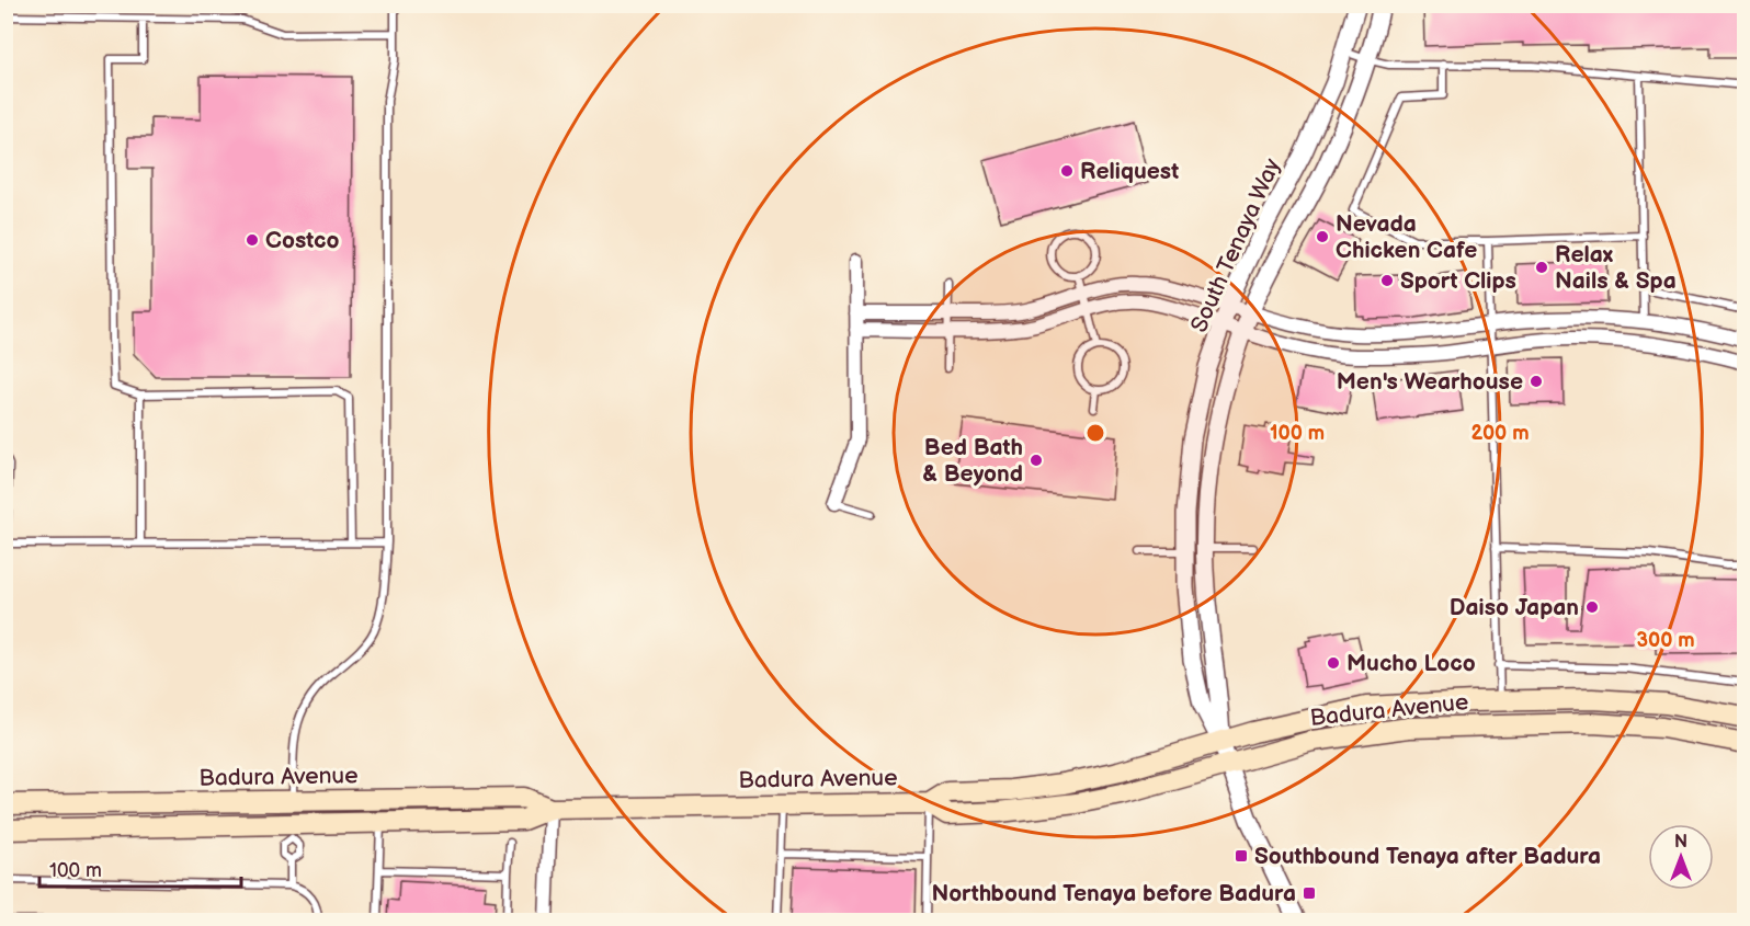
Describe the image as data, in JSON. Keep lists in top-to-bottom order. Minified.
{"streets":{"main road":["Badura Avenue"],"street":["South Tenaya Way"]},"crossings":[["South Tenaya Way","Badura Avenue"]],"places":{"other":["Reliquest","Nevada Chicken Cafe","Costco","Relax Nails & Spa","Sport Clips","Men's Wearhouse","Bed Bath & Beyond","Daiso Japan","Mucho Loco"],"transit":["Southbound Tenaya after Badura","Northbound Tenaya before Badura"]},"scale_bar":"100 m","north":"top","rings":["100 m","200 m","300 m"]}
